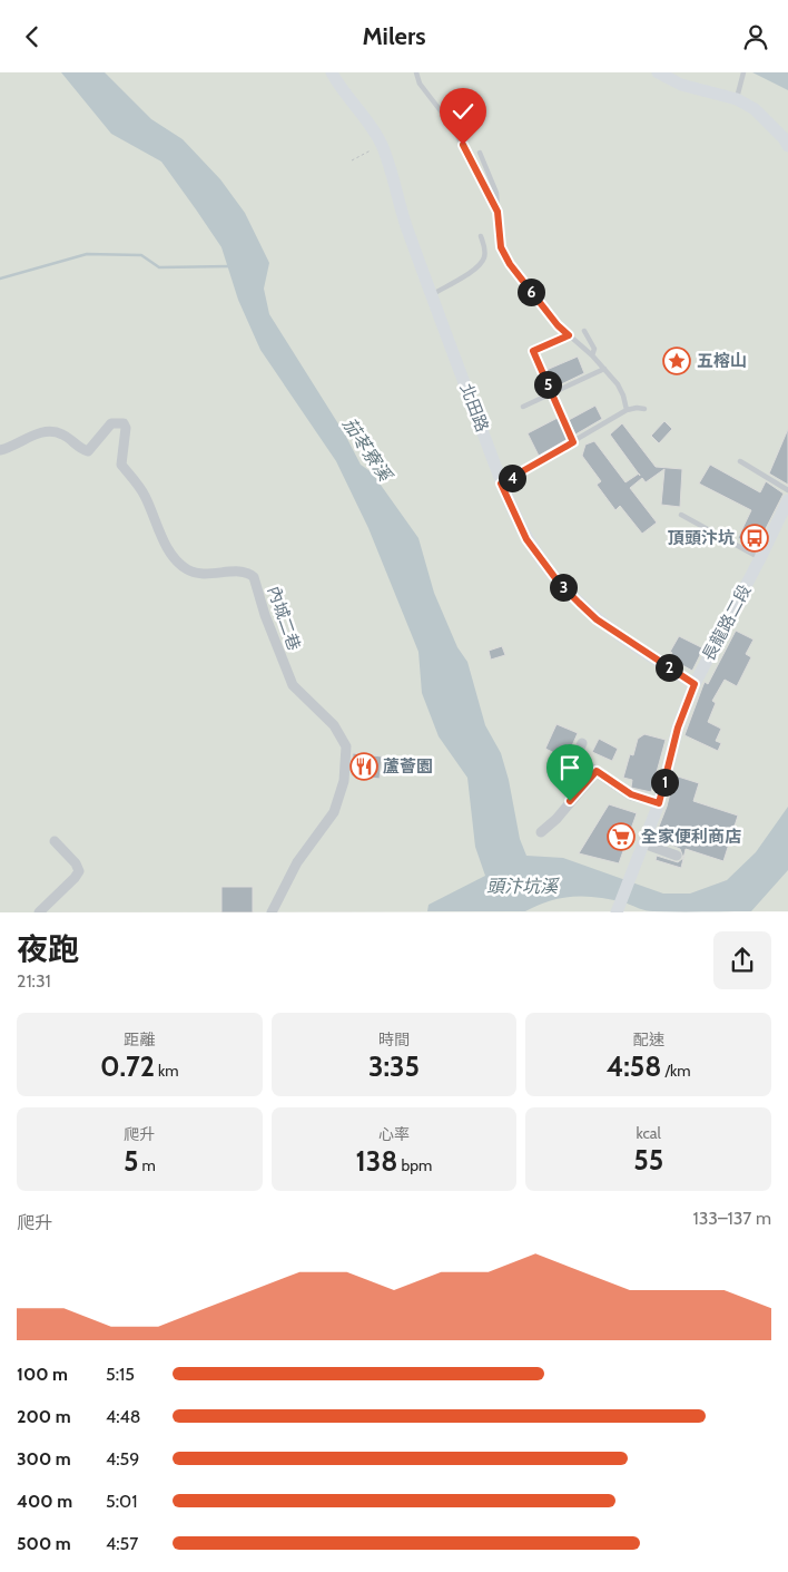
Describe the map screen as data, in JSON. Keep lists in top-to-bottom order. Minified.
{"streets":{"street":["北田路","內城二巷","長龍路二段"]},"crossings":[["北田路","長龍路二段"]],"water":["茄苳寮溪","頭汴坑溪"],"places":{"place":["五榕山"],"bus stop":["頂頭汴坑"],"restaurant":["蘆薈園"],"supermarket":["全家便利商店"]},"page":{"header":"Milers","pins":["6","5","4","3","2","1"],"heading":["夜跑","21:31"],"stats":[["距離","0.72 km"],["時間","3:35"],["配速","4:58 /km"],["爬升","5 m"],["心率","138 bpm"],["kcal","55"]],"chart":["爬升","133–137 m"],"list":[{"name":"100 m","note":"5:15"},{"name":"200 m","note":"4:48"},{"name":"300 m","note":"4:59"},{"name":"400 m","note":"5:01"},{"name":"500 m","note":"4:57"}]}}
